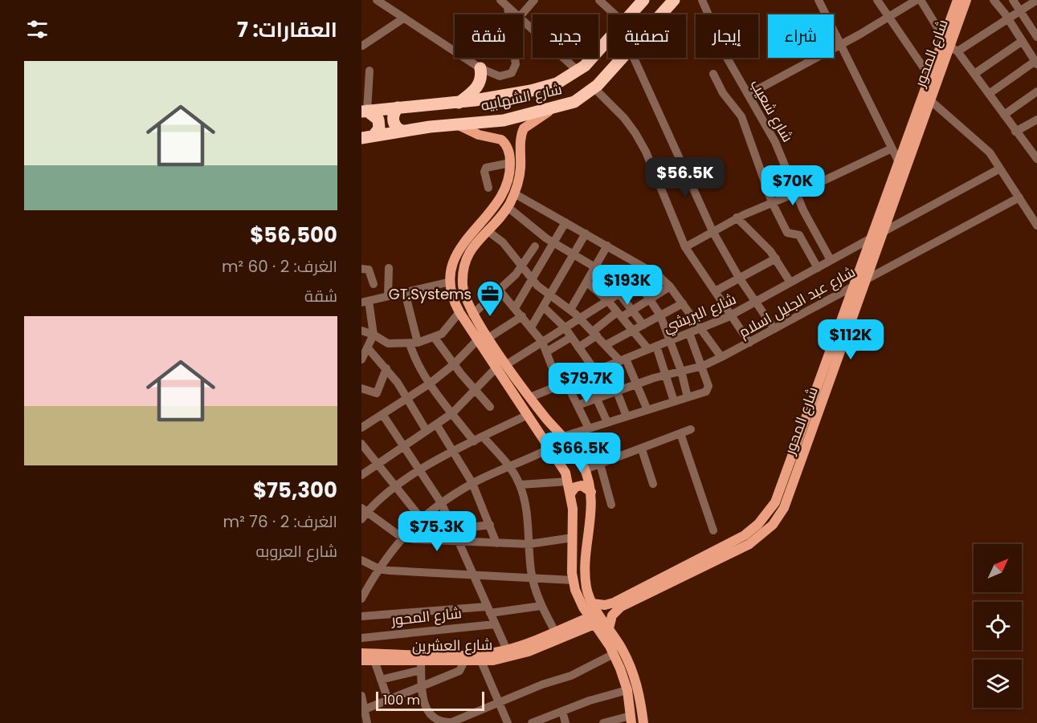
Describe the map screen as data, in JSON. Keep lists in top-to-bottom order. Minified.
{"streets":{"highway":["شارع الشهابيه"],"main road":["شارع المحور","شارع العشرين"],"street":["شارع شعيب","شارع عبد الجليل اسلام","شارع البريشي"]},"crossings":[["شارع المحور","شارع عبد الجليل اسلام"],["شارع المحور","شارع البريشي"],["شارع شعيب","شارع البريشي"]],"places":{"office":["GT.Systems"]},"scale_bar":"100 m","north":"top right","page":{"heading":"العقارات: 7","chip":["شراء","إيجار","تصفية","جديد","شقة"],"list":[{"name":"$56,500","note":"الغرف: 2 · 60 m² · شقة"},{"name":"$75,300","note":"الغرف: 2 · 76 m² · شارع العروبه"}],"price":["$56.5K","$70K","$193K","$112K","$79.7K","$66.5K","$75.3K"],"scale":"100 m"}}
